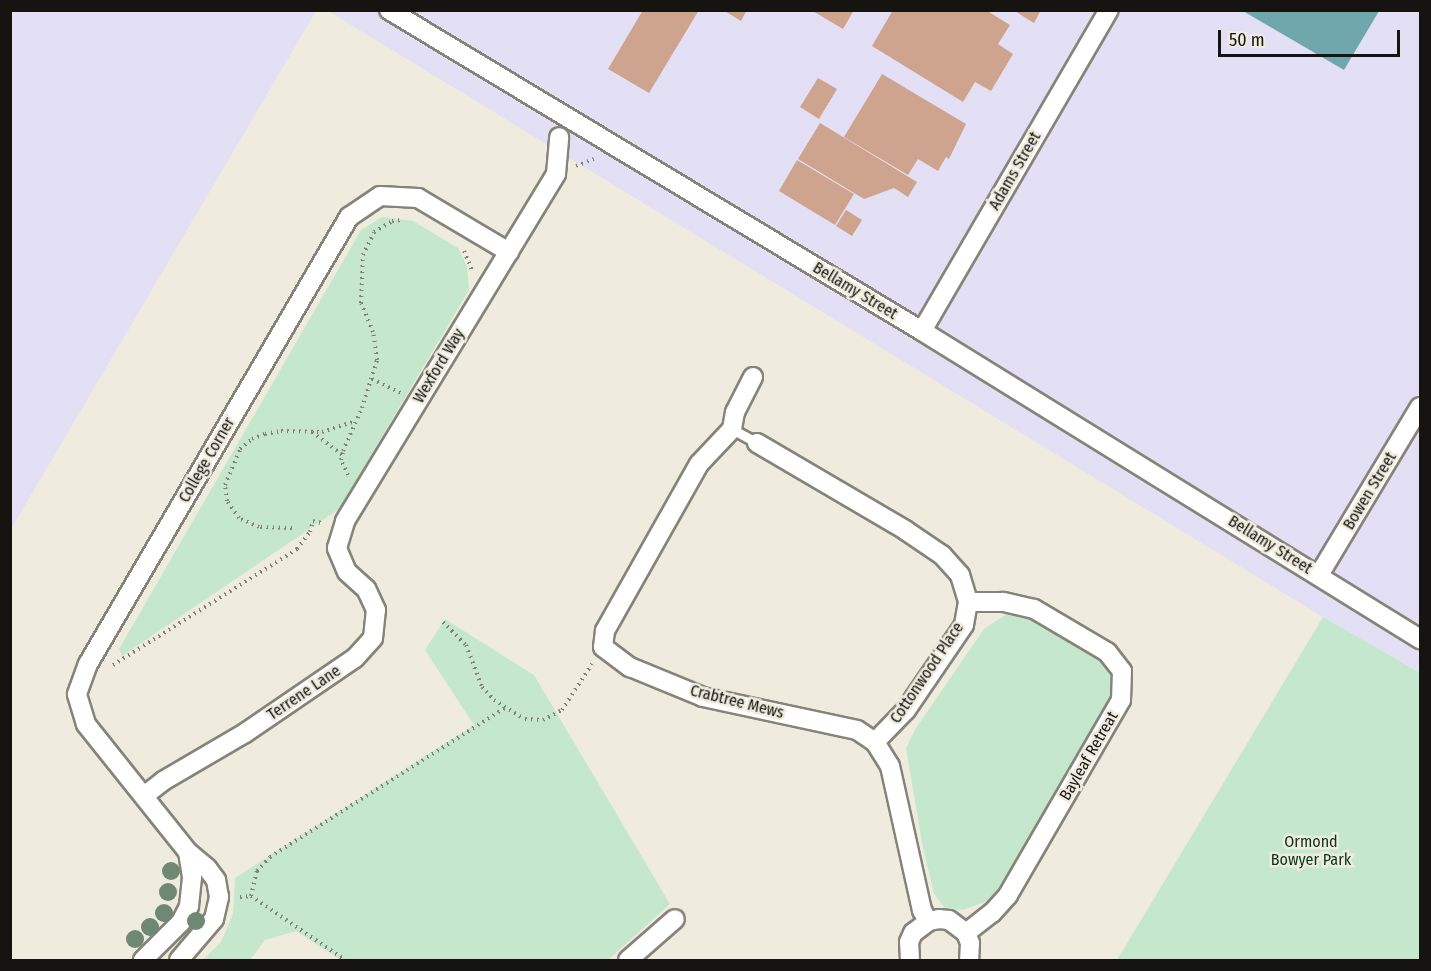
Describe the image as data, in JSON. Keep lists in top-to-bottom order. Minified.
{"streets":{"street":["Adams Street","Bellamy Street","Wexford Way","College Corner","Bowen Street","Cottonwood Place","Terrene Lane","Crabtree Mews","Bayleaf Retreat"]},"crossings":[["Adams Street","Bellamy Street"],["Bellamy Street","Bowen Street"],["Wexford Way","College Corner"],["Wexford Way","Terrene Lane"],["College Corner","Terrene Lane"],["Cottonwood Place","Crabtree Mews"],["Cottonwood Place","Bayleaf Retreat"]],"parks":["Ormond Bowyer Park"],"scale_bar":"50 m"}
